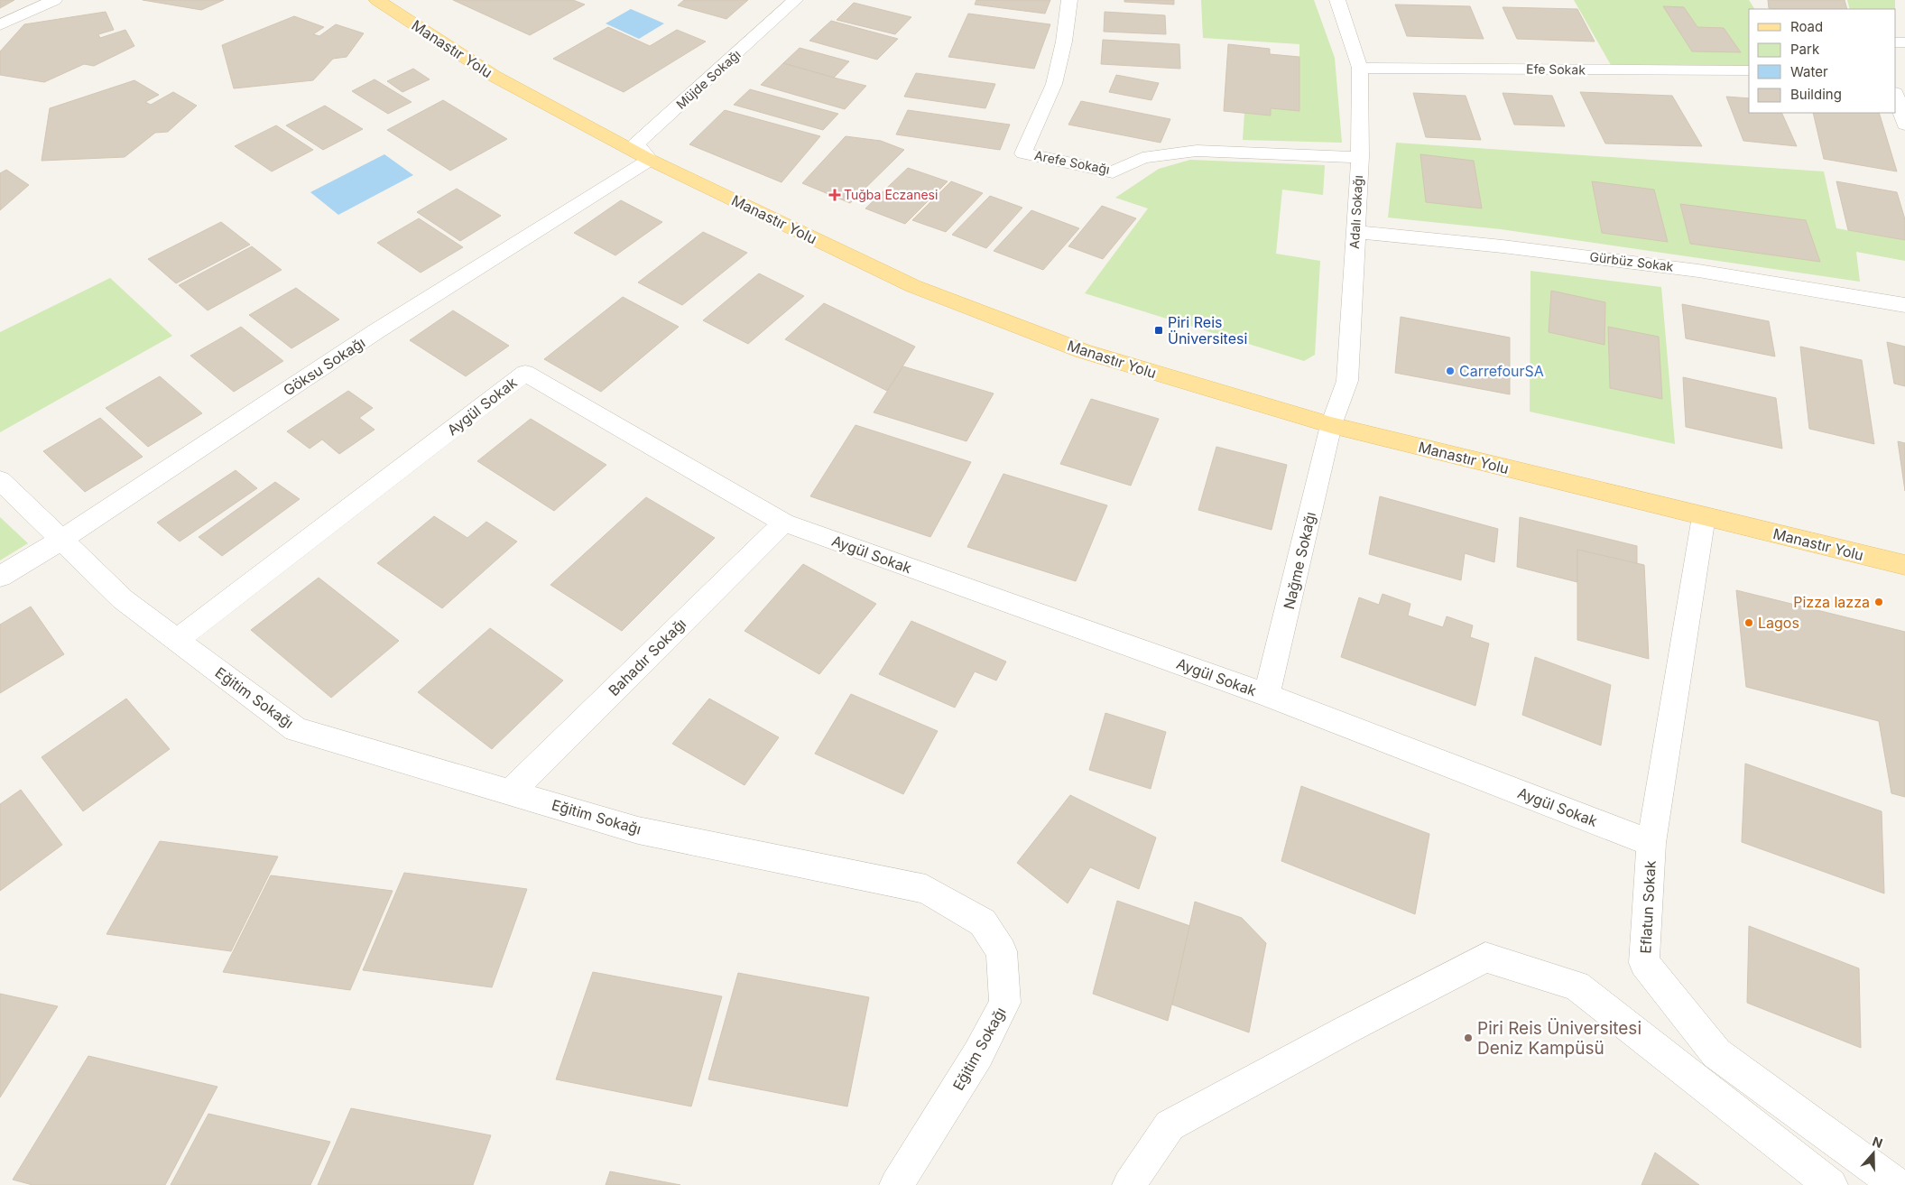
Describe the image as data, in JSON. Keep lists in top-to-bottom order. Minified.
{"streets":{"main road":["Manastır Yolu"],"street":["Efe Sokak","Müjde Sokağı","Arefe Sokağı","Adalı Sokağı","Gürbüz Sokak","Göksu Sokağı","Aygül Sokak","Nağme Sokağı","Bahadır Sokağı","Eğitim Sokağı","Eflatun Sokak"]},"crossings":[["Manastır Yolu","Müjde Sokağı"],["Manastır Yolu","Adalı Sokağı"],["Manastır Yolu","Göksu Sokağı"],["Manastır Yolu","Nağme Sokağı"],["Manastır Yolu","Eflatun Sokak"],["Efe Sokak","Adalı Sokağı"],["Müjde Sokağı","Göksu Sokağı"],["Arefe Sokağı","Adalı Sokağı"],["Adalı Sokağı","Gürbüz Sokak"],["Adalı Sokağı","Nağme Sokağı"],["Göksu Sokağı","Eğitim Sokağı"],["Aygül Sokak","Nağme Sokağı"],["Aygül Sokak","Bahadır Sokağı"],["Aygül Sokak","Eğitim Sokağı"],["Aygül Sokak","Eflatun Sokak"],["Bahadır Sokağı","Eğitim Sokağı"]],"places":{"health":["Tuğba Eczanesi"],"transit":["Piri Reis Üniversitesi"],"other":["CarrefourSA","Pizza lazza","Lagos","Piri Reis Üniversitesi Deniz Kampüsü"]},"legend":["Road","Park","Water","Building"],"north":"top"}
